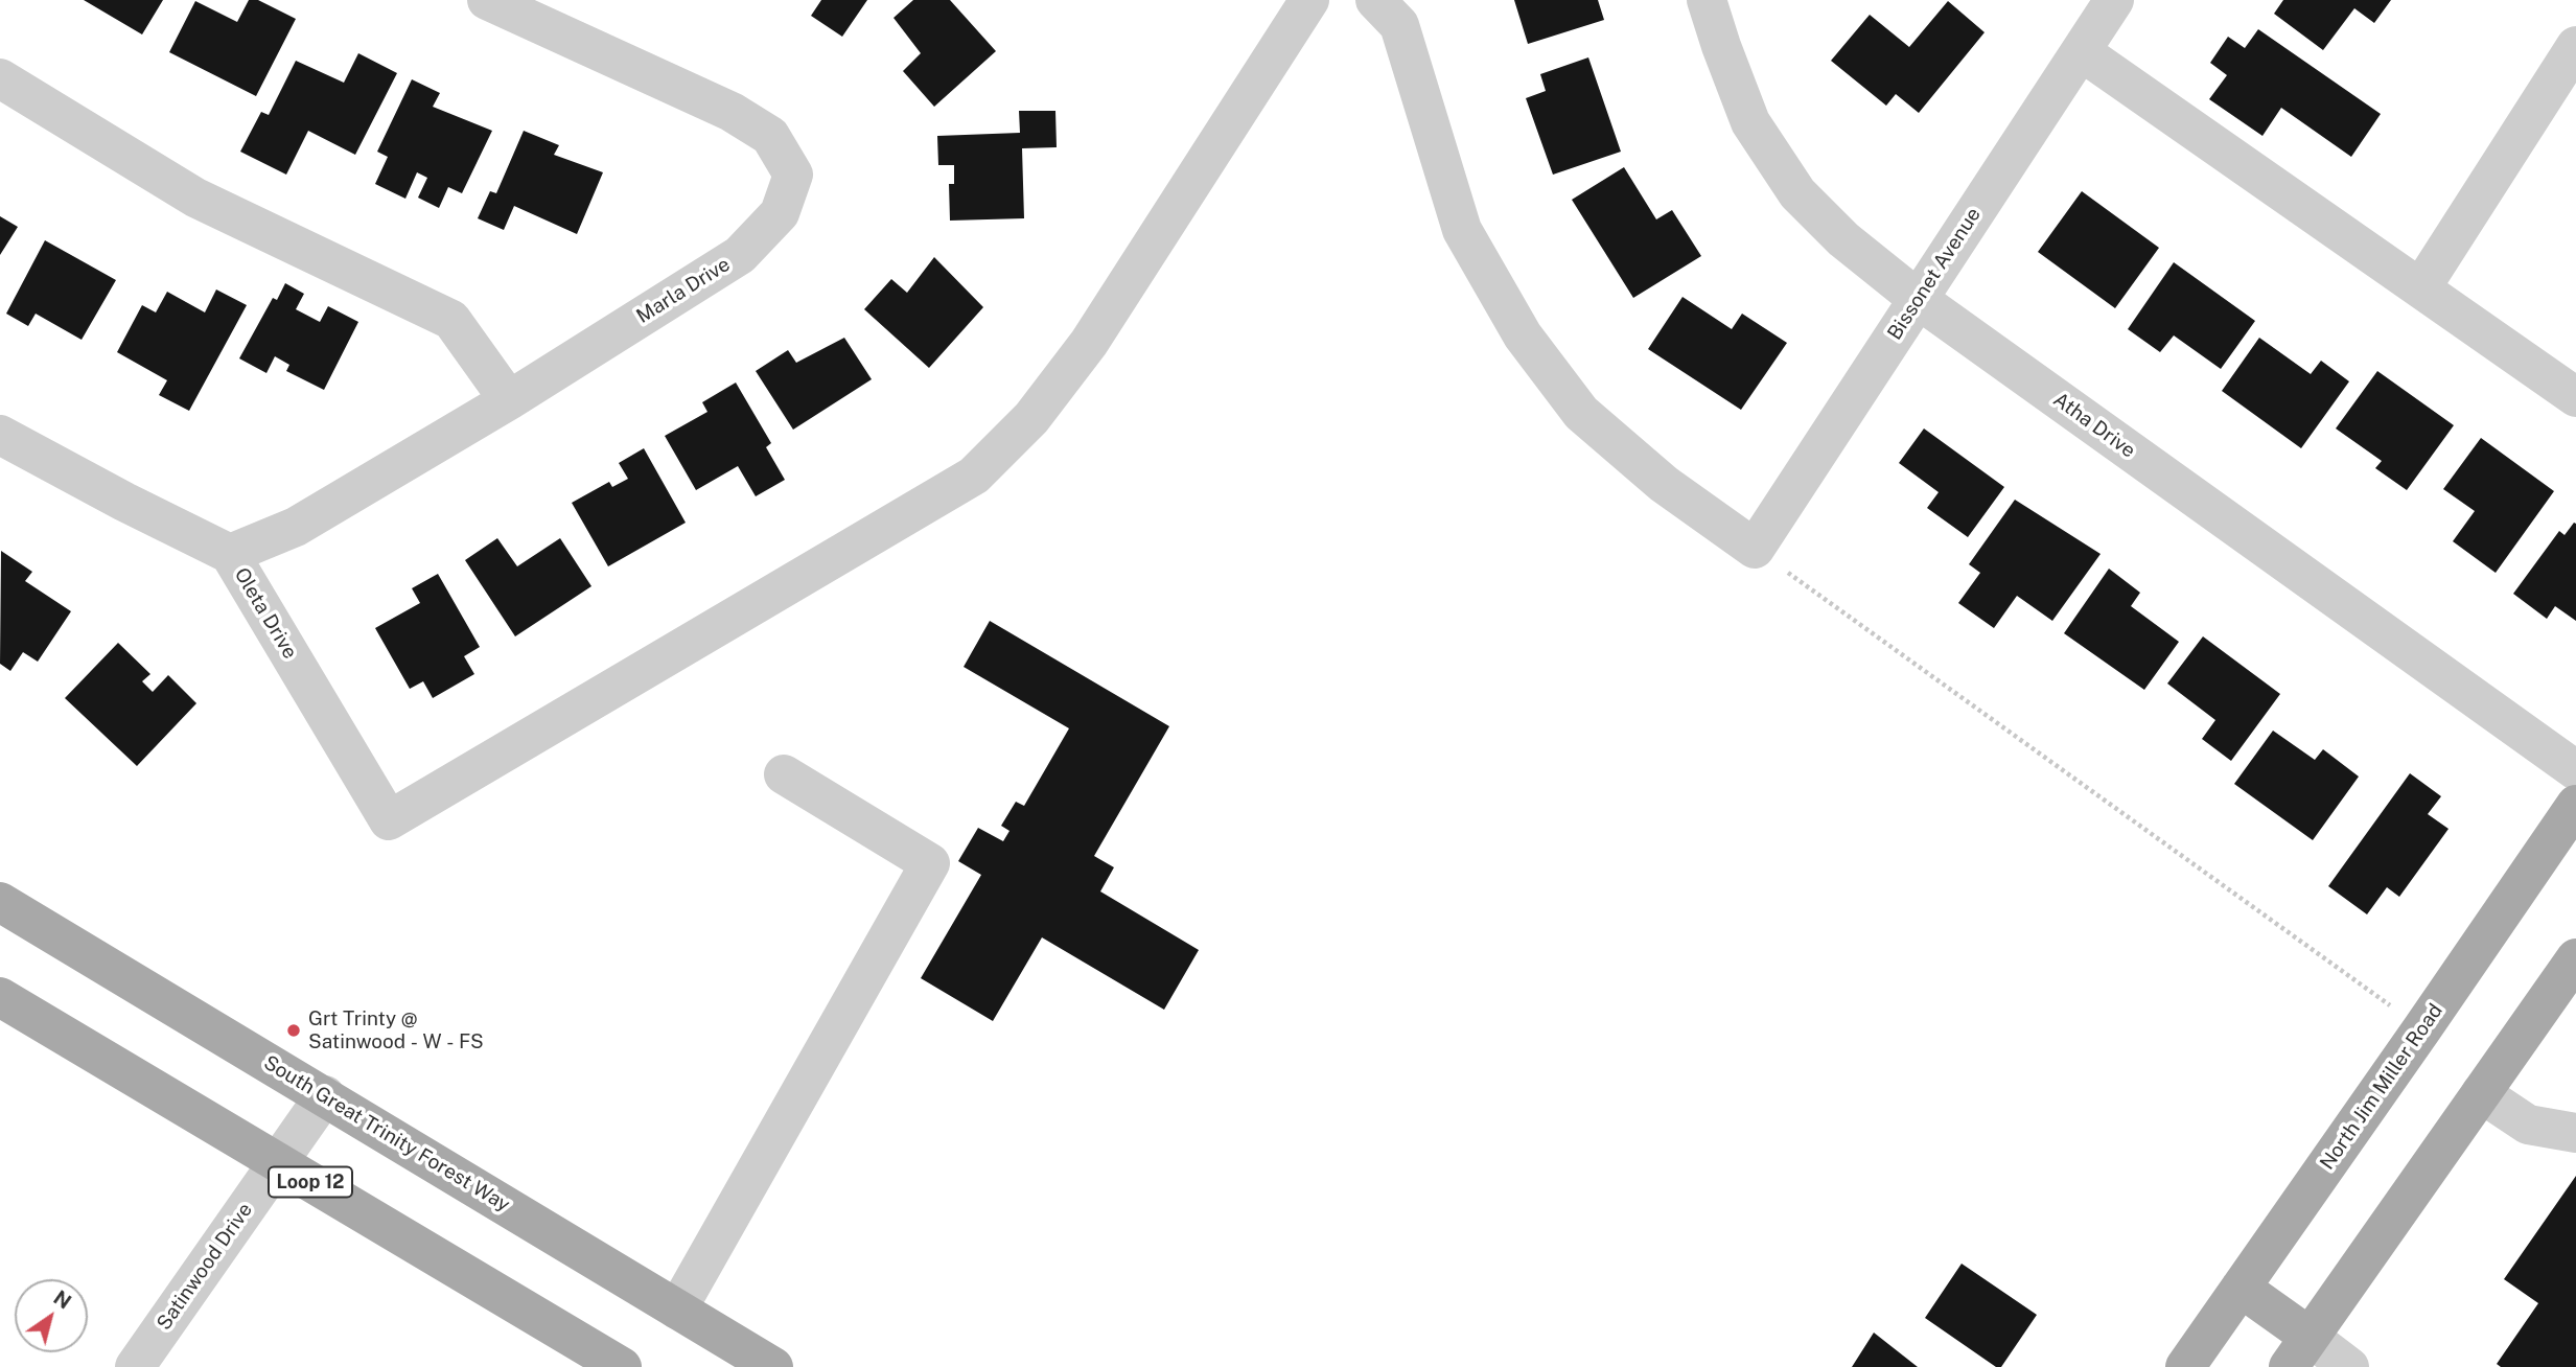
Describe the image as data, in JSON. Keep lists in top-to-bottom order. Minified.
{"streets":{"main road":["North Jim Miller Road","South Great Trinity Forest Way","Loop 12"],"street":["Bissonet Avenue","Marla Drive","Atha Drive","Oleta Drive","Satinwood Drive"]},"crossings":[["Bissonet Avenue","Atha Drive"],["Marla Drive","Oleta Drive"],["South Great Trinity Forest Way","Satinwood Drive"],["Loop 12","Satinwood Drive"]],"places":["Grt Trinty @ Satinwood - W - FS"],"north":"top right"}
